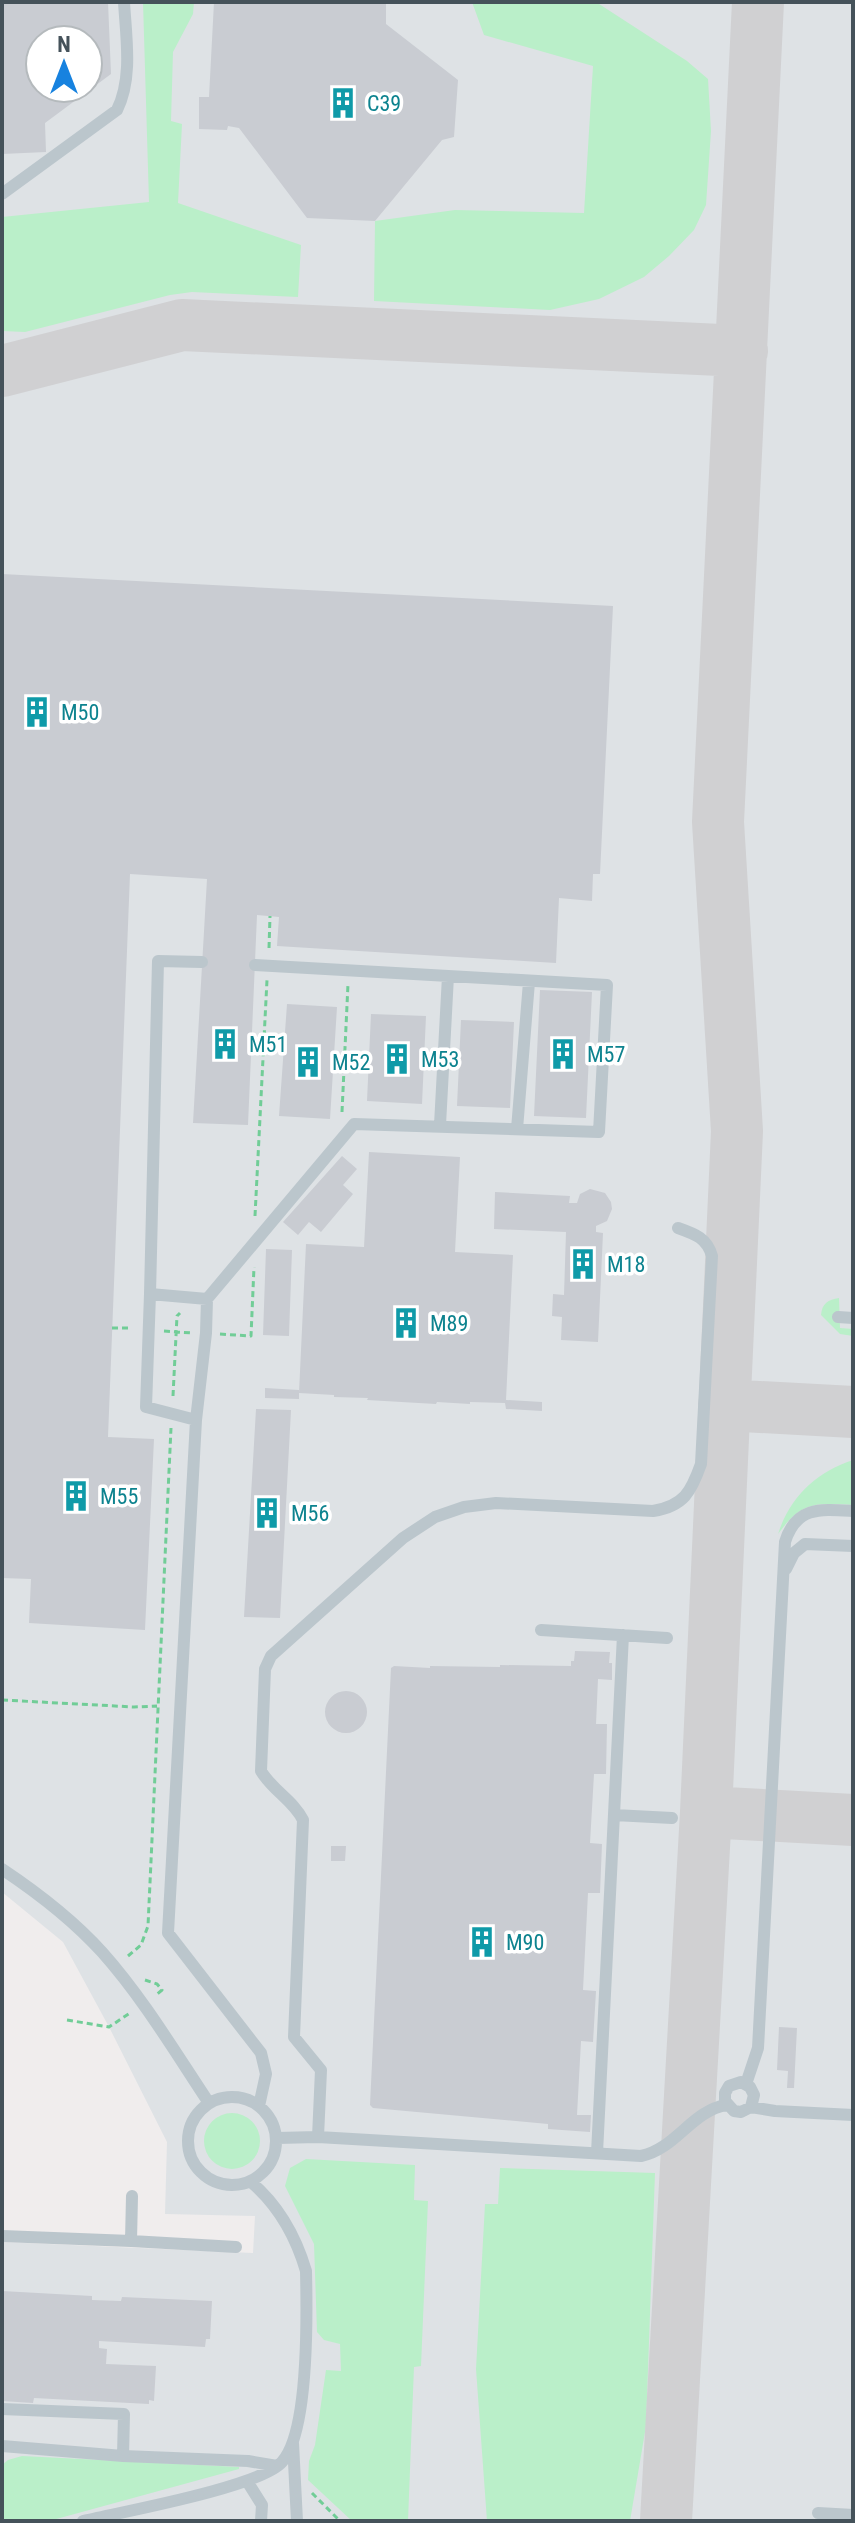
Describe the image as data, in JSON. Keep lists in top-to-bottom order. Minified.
{"places":{"building":["C39","M50","M51","M57","M53","M52","M18","M89","M55","M56","M90"]},"north":"top"}
